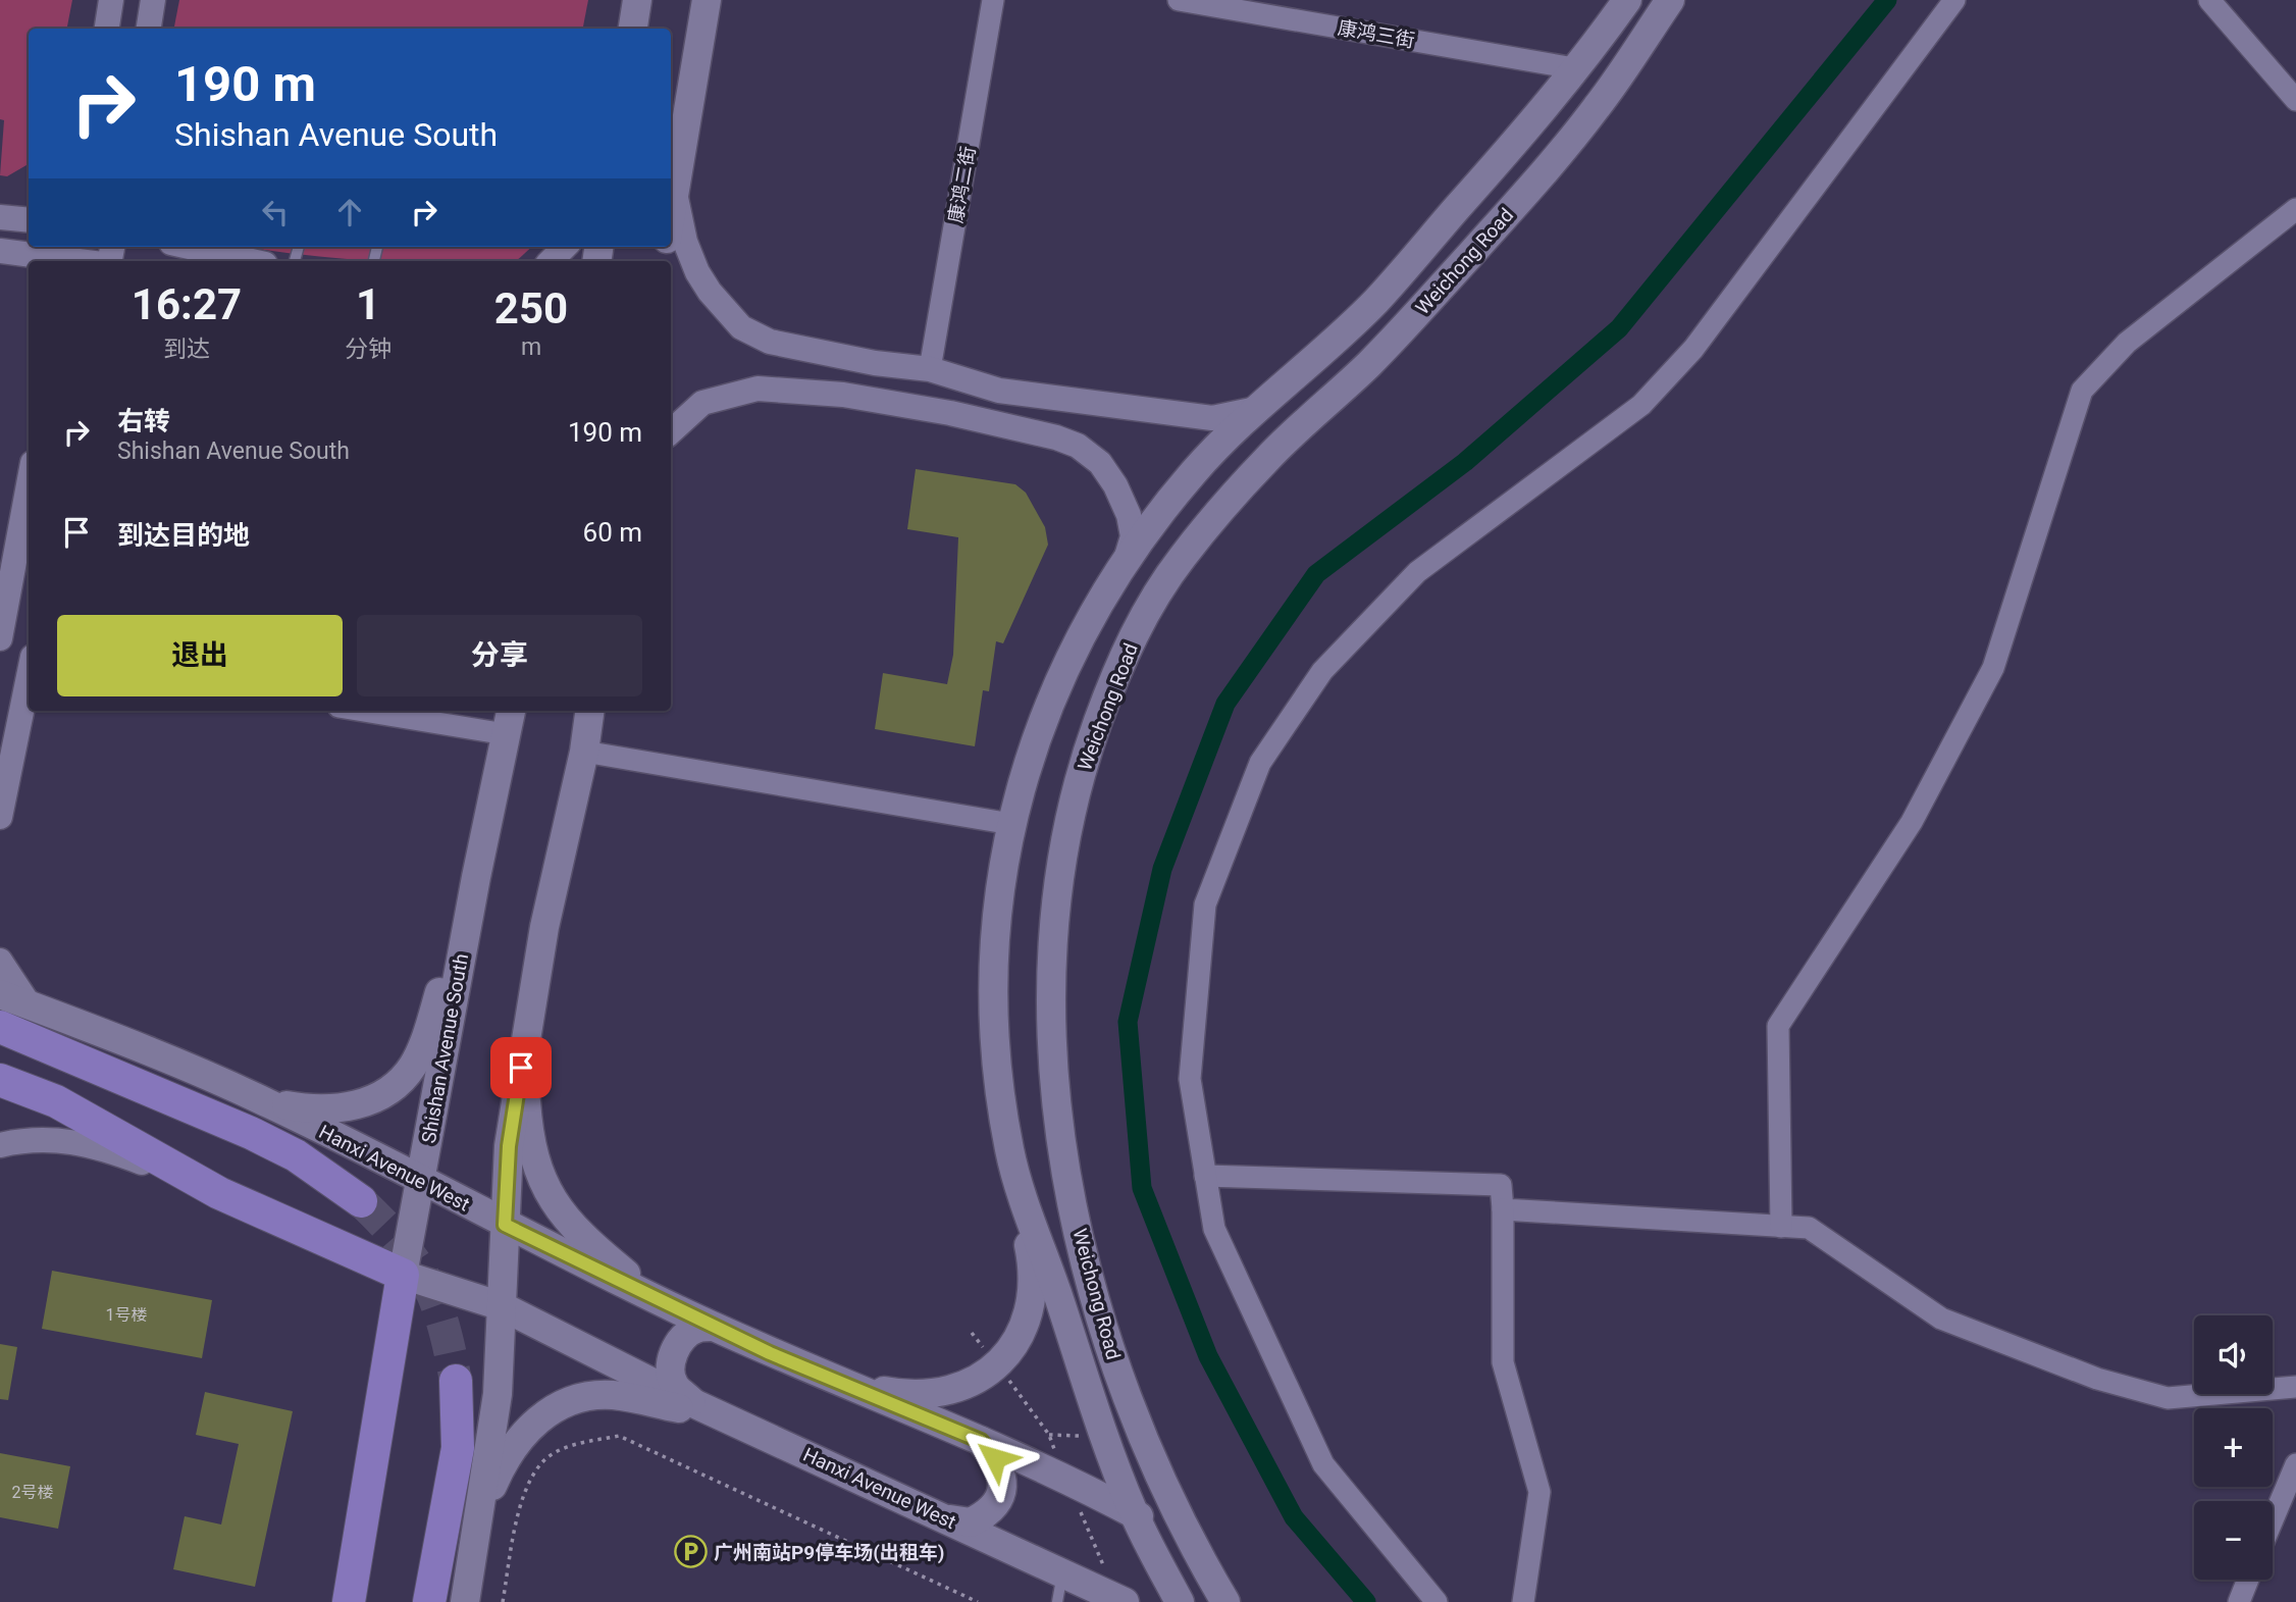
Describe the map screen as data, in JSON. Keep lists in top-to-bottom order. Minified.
{"streets":{"main road":["Weichong Road","Shishan Avenue South","Hanxi Avenue West"],"street":["康鸿三街","康鸿二街"]},"crossings":[["康鸿三街","Weichong Road"],["Weichong Road","Hanxi Avenue West"],["Shishan Avenue South","Hanxi Avenue West"]],"places":{"parking":["广州南站P9停车场(出租车)"]},"house_numbers":["1号楼","2号楼"],"page":{"turn":["190 m","Shishan Avenue South"],"eta":["16:27","到达","1","分钟","250","m"],"list":[{"name":"右转","note":"Shishan Avenue South","value":"190 m"},{"name":"到达目的地","value":"60 m"}],"buttons":["退出","分享"],"map_buttons":["+","−"]}}
